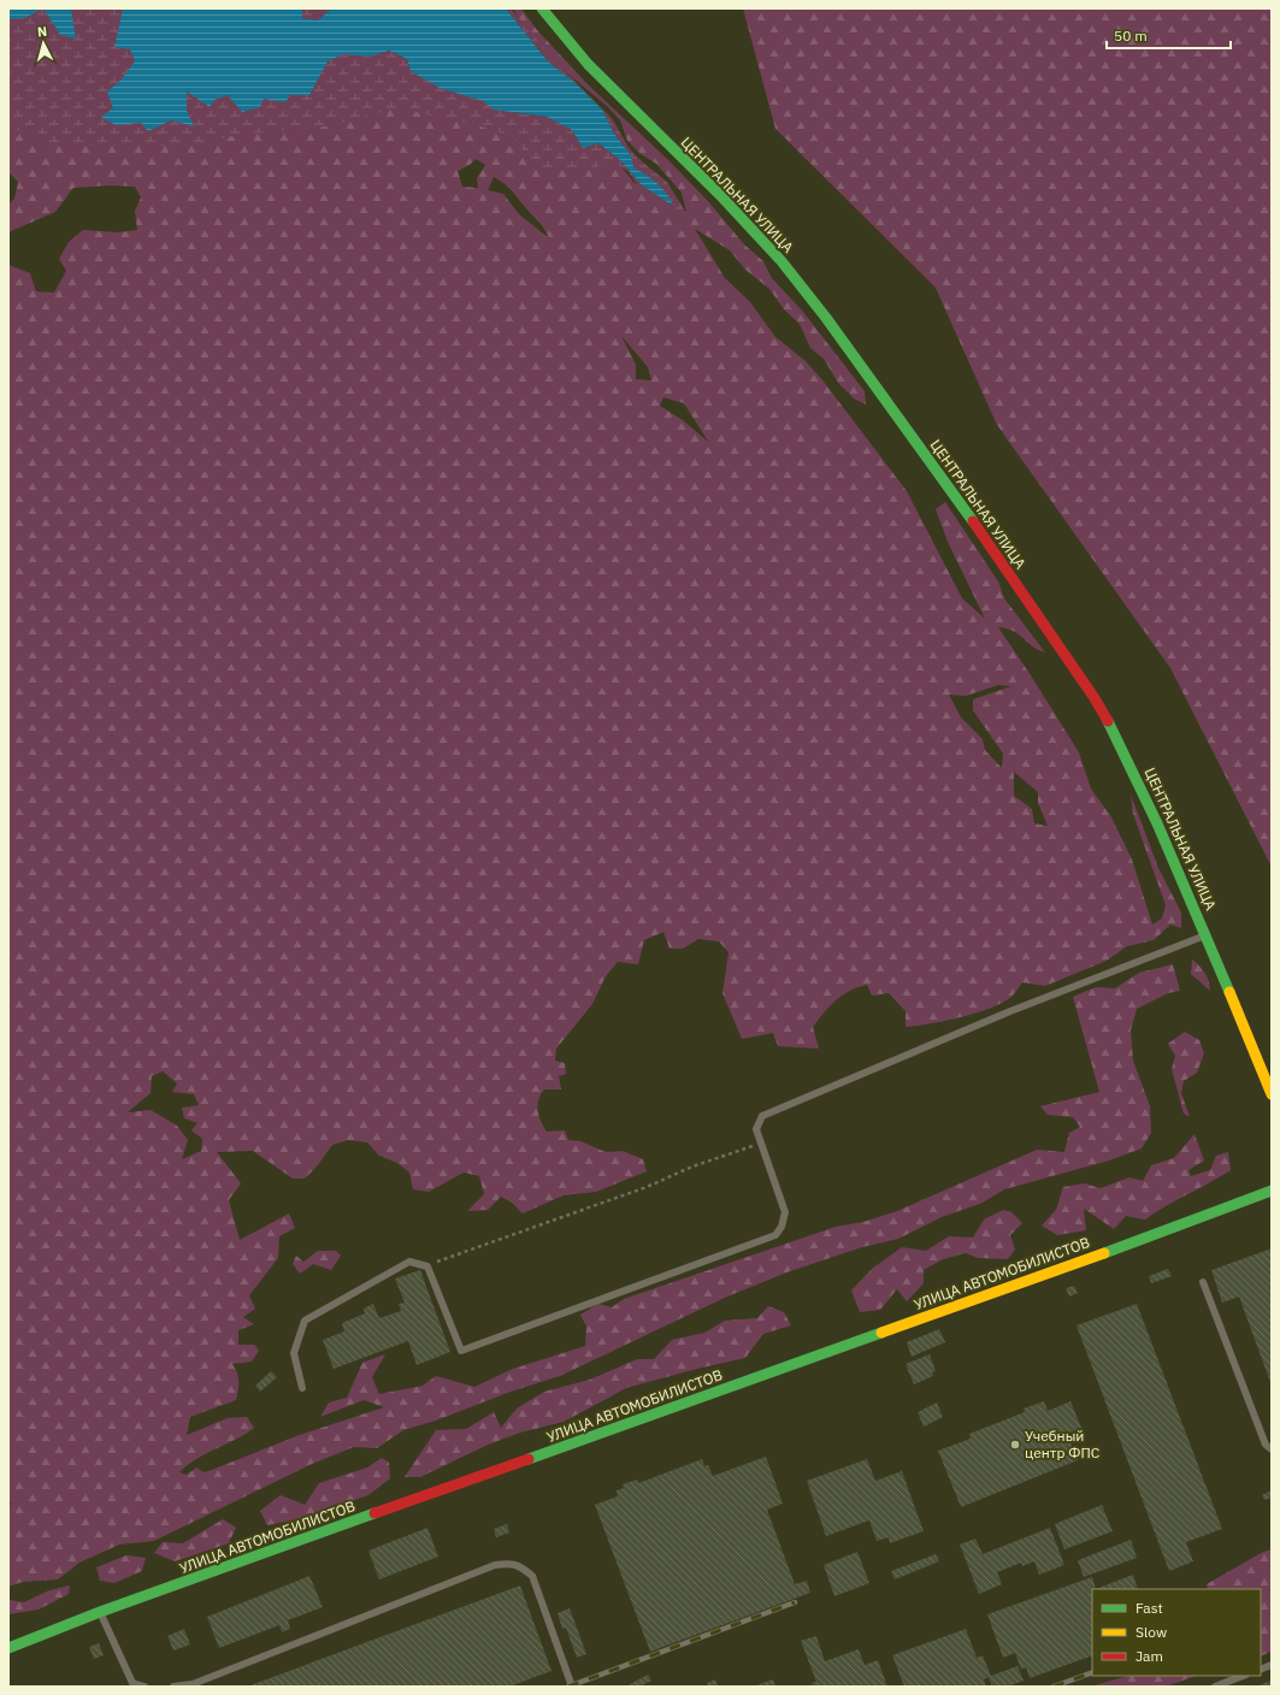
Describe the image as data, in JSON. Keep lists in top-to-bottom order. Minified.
{"streets":{"street":["ЦЕНТРАЛЬНАЯ УЛИЦА","УЛИЦА АВТОМОБИЛИСТОВ"]},"places":["Учебный центр ФПС"],"legend":["Fast","Slow","Jam"],"scale_bar":"50 m","north":"top"}
